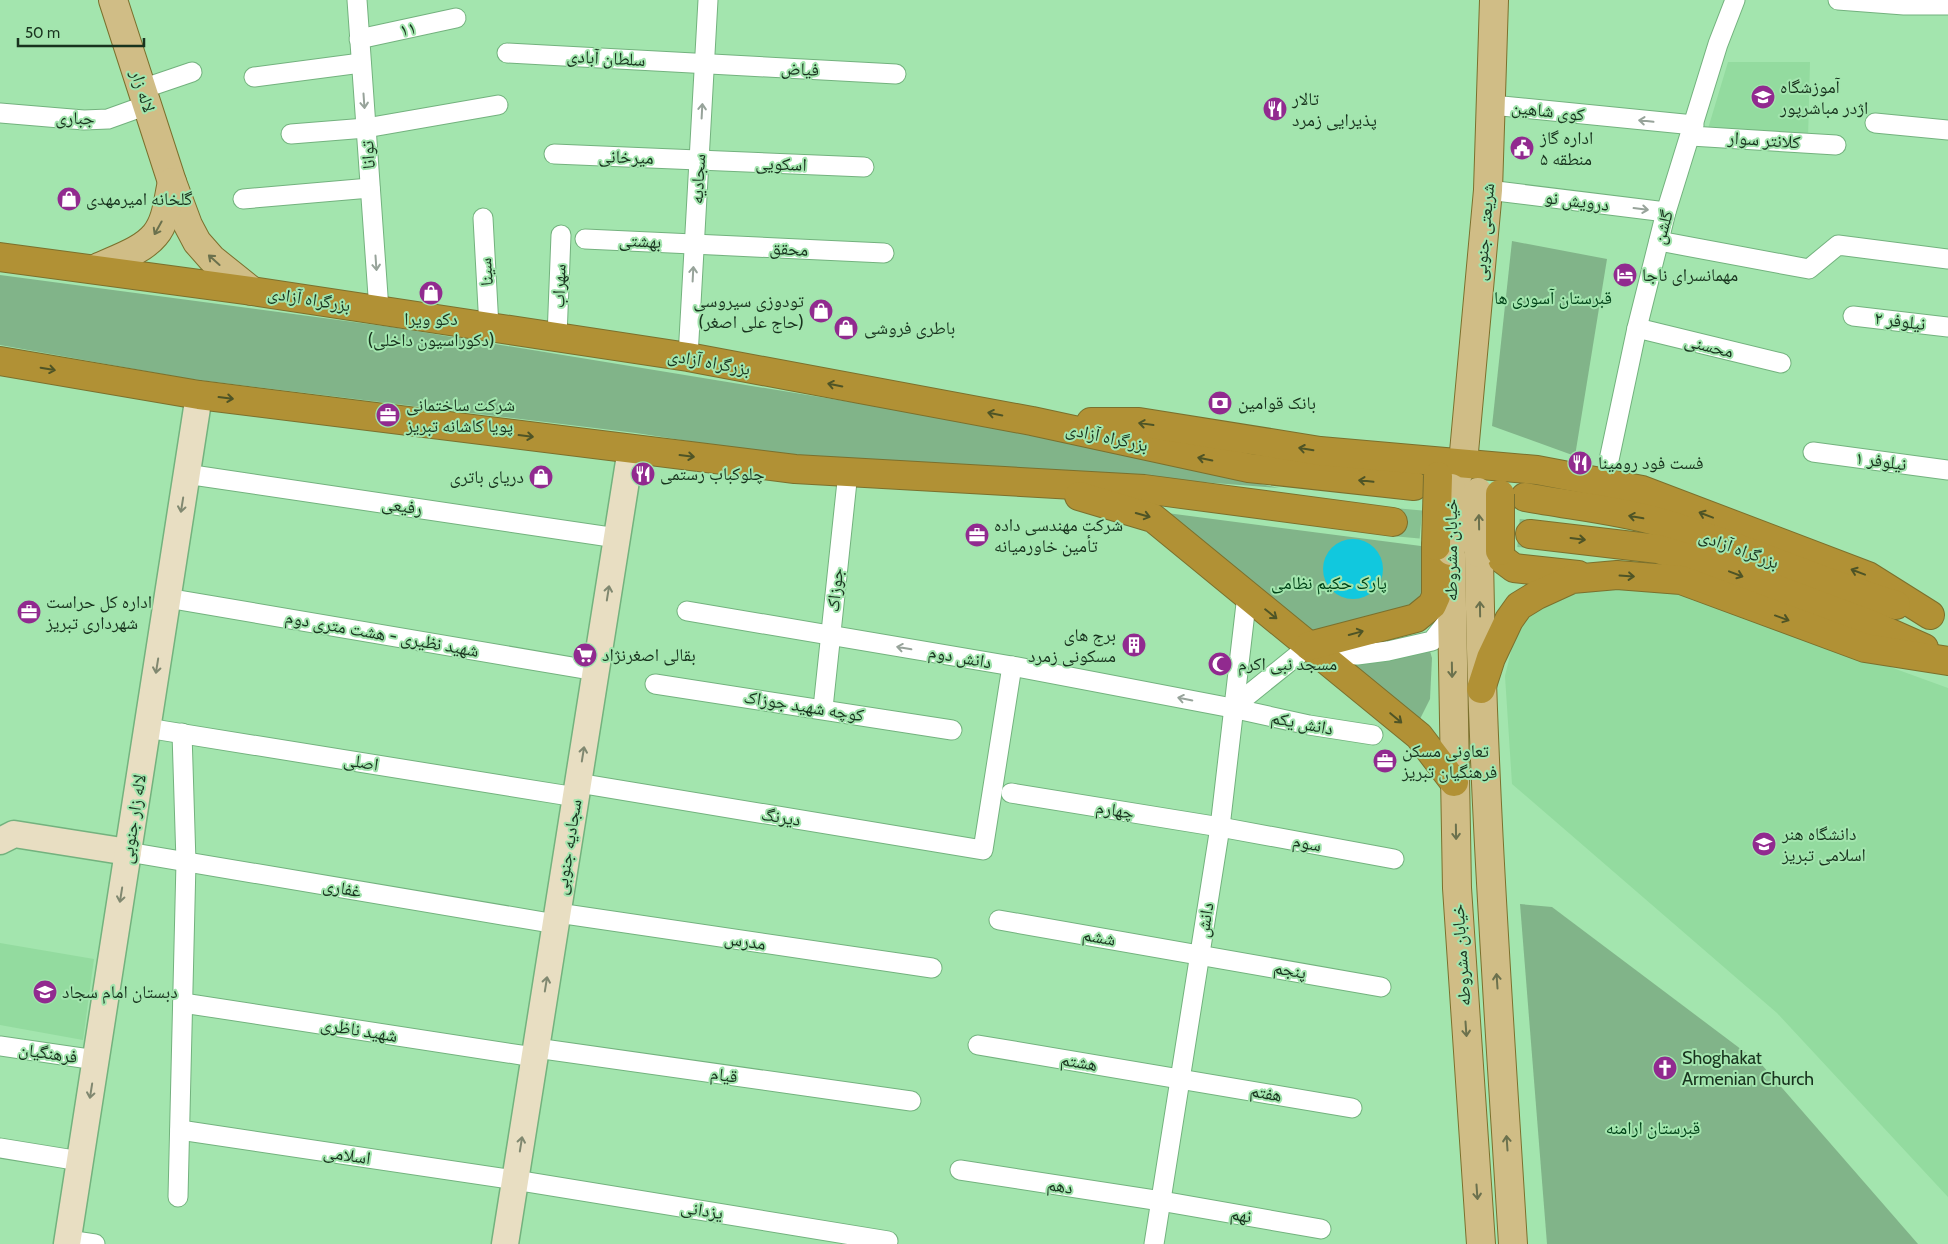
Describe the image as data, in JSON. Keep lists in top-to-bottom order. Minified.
{"streets":{"highway":["بزرگراه آزادی"],"main road":["لاله زار","شریعتی جنوبی","خیابان مشروطه"],"street":["۱۱","سلطان آبادی","فیاض","کوی شاهین","جباری","کلانتر سوار","توانا","میرخانی","اسکویی","سجادیه","درویش نو","گلشن","بهشتی","محقق","سینا","سهراب","نیلوفر ۲","محسنی","نیلوفر ۱","رفیعی","جوزاک","شهید نظیری - هشت متری دوم","دانش دوم","کوچه شهید جوزاک","دانش یکم","اصلی","چهارم","دیرنگ","لاله زار جنوبی","سوم","سجادیه جنوبی","غفاری","دانش","ششم","مدرس","پنجم","شهید ناظری","فرهنگیان","هشتم","قیام","هفتم","اسلامی","دهم","یزدانی","نهم"]},"crossings":[["۱۱","توانا"],["سلطان آبادی","فیاض"],["سلطان آبادی","سجادیه"],["فیاض","سجادیه"],["لاله زار","جباری"],["لاله زار","بزرگراه آزادی"],["کوی شاهین","کلانتر سوار"],["کوی شاهین","گلشن"],["کوی شاهین","شریعتی جنوبی"],["کلانتر سوار","گلشن"],["توانا","بزرگراه آزادی"],["میرخانی","اسکویی"],["میرخانی","سجادیه"],["اسکویی","سجادیه"],["سجادیه","بهشتی"],["سجادیه","محقق"],["سجادیه","بزرگراه آزادی"],["درویش نو","گلشن"],["درویش نو","شریعتی جنوبی"],["گلشن","محسنی"],["شریعتی جنوبی","بزرگراه آزادی"],["شریعتی جنوبی","خیابان مشروطه"],["بهشتی","محقق"],["سینا","بزرگراه آزادی"],["سهراب","بزرگراه آزادی"],["بزرگراه آزادی","خیابان مشروطه"],["رفیعی","لاله زار جنوبی"],["رفیعی","سجادیه جنوبی"],["جوزاک","دانش دوم"],["جوزاک","کوچه شهید جوزاک"],["شهید نظیری - هشت متری دوم","لاله زار جنوبی"],["شهید نظیری - هشت متری دوم","سجادیه جنوبی"],["دانش دوم","دانش یکم"],["دانش دوم","دیرنگ"],["دانش دوم","دانش"],["دانش یکم","دانش"],["اصلی","دیرنگ"],["اصلی","لاله زار جنوبی"],["اصلی","سجادیه جنوبی"],["چهارم","سوم"],["چهارم","دانش"],["دیرنگ","سجادیه جنوبی"],["لاله زار جنوبی","غفاری"],["لاله زار جنوبی","فرهنگیان"],["سوم","دانش"],["سجادیه جنوبی","غفاری"],["سجادیه جنوبی","مدرس"],["سجادیه جنوبی","شهید ناظری"],["سجادیه جنوبی","قیام"],["سجادیه جنوبی","اسلامی"],["سجادیه جنوبی","یزدانی"],["غفاری","مدرس"],["دانش","ششم"],["دانش","پنجم"],["دانش","هشتم"],["دانش","هفتم"],["دانش","دهم"],["دانش","نهم"],["ششم","پنجم"],["شهید ناظری","قیام"],["هشتم","هفتم"],["اسلامی","یزدانی"],["دهم","نهم"]],"one_way":["لاله زار","کوی شاهین","توانا","سجادیه","درویش نو","دانش دوم","سجادیه جنوبی"],"parks":["قبرستان آسوری ها","پارک حکیم نظامی","قبرستان ارامنه"],"places":{"school or university":["آموزشگاه اژدر مباشرپور","دانشگاه هنر اسلامی تبریز","دبستان امام سجاد"],"restaurant":["تالار پذیرایی زمرد","فست فود رومینا","چلوکباب رستمی"],"public building":["اداره گاز منطقه ۵"],"shop":["گلخانه امیرمهدی","دکو ویرا (دکوراسیون داخلی)","تودوزی سیروسی (حاج علی اصغر)","باطری فروشی","دریای باتری"],"hotel":["مهمانسرای ناجا"],"bank":["بانک قوامین"],"office":["شرکت ساختمانی پویا کاشانه تبریز","شرکت مهندسى داده تأمین خاورمیانه","اداره کل حراست شهرداری تبریز","تعاونی مسکن فرهنگیان تبریز"],"building":["برج های مسکونی زمرد"],"supermarket":["بقالی اصغرنژاد"],"mosque":["مسجد نبی اکرم"],"church":["Shoghakat Armenian Church"]},"scale_bar":"50 m"}
